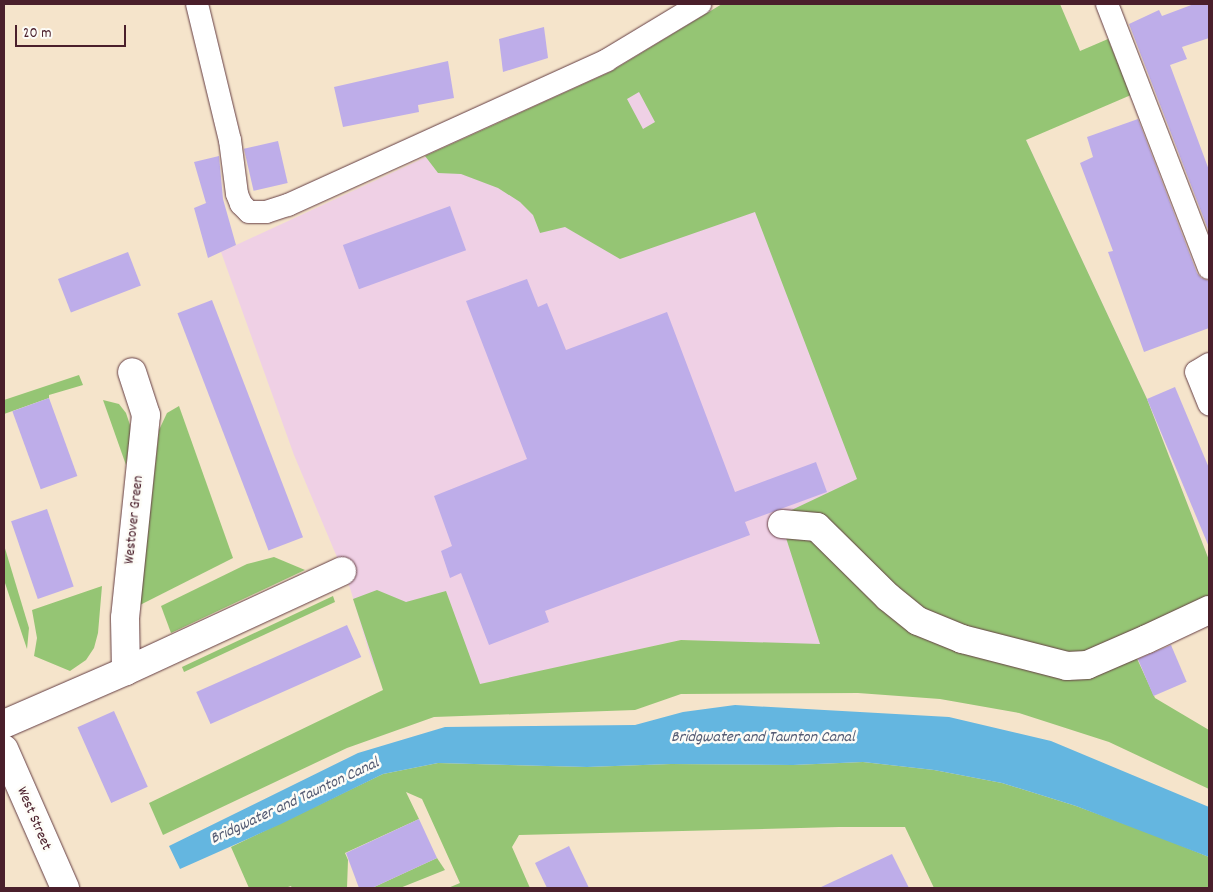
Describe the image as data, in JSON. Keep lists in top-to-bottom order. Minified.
{"streets":{"street":["Westover Green","West Street"]},"water":["Bridgwater and Taunton Canal"],"scale_bar":"20 m"}
